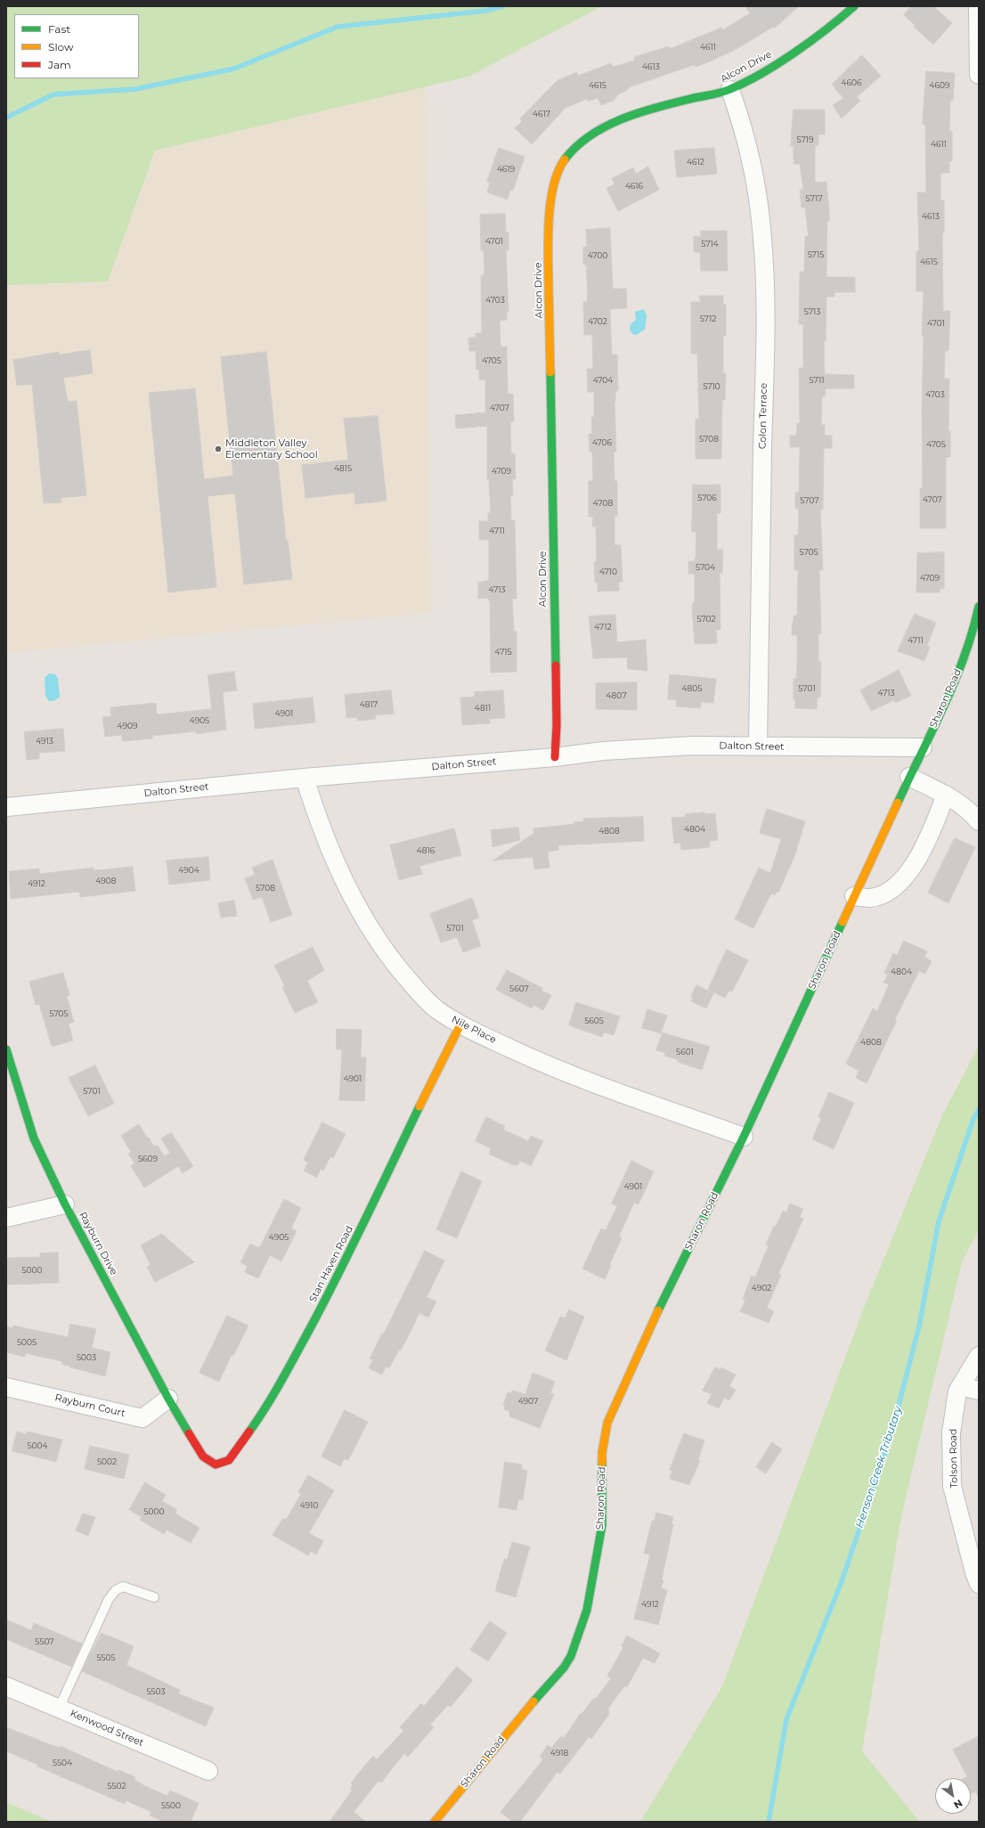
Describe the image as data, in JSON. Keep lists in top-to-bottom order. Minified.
{"streets":{"street":["Alcon Drive","Colon Terrace","Sharon Road","Dalton Street","Nile Place","Rayburn Drive","Stan Haven Road","Rayburn Court","Tolson Road","Kenwood Street"]},"crossings":[["Alcon Drive","Colon Terrace"],["Alcon Drive","Dalton Street"],["Colon Terrace","Dalton Street"],["Sharon Road","Dalton Street"],["Sharon Road","Nile Place"],["Dalton Street","Nile Place"],["Nile Place","Stan Haven Road"],["Rayburn Drive","Stan Haven Road"],["Rayburn Drive","Rayburn Court"]],"water":["Henson Creek Tributary"],"places":["Middleton Valley Elementary School"],"house_numbers":["4611","4613","4606","4615","4609","4617","5719","4611","4612","4619","4616","5717","4613","4701","5714","5715","4700","4615","4703","5713","5712","4702","4701","4705","4704","5711","5710","4703","4707","5708","4706","4705","4815","4709","5706","4707","5707","4708","4711","5705","5704","4710","4709","4713","5702","4712","4711","4715","4805","5701","4713","4807","4817","4811","4901","4905","4909","4913","4804","4808","4816","4904","4908","4912","5708","5701","4804","5607","5705","5605","4808","5601","4901","5701","5609","4901","4905","5000","4902","5005","5003","4907","5004","5002","4910","5000","4912","5507","5505","5503","4918","5504","5502","5500"],"legend":["Fast","Slow","Jam"],"north":"bottom right"}
